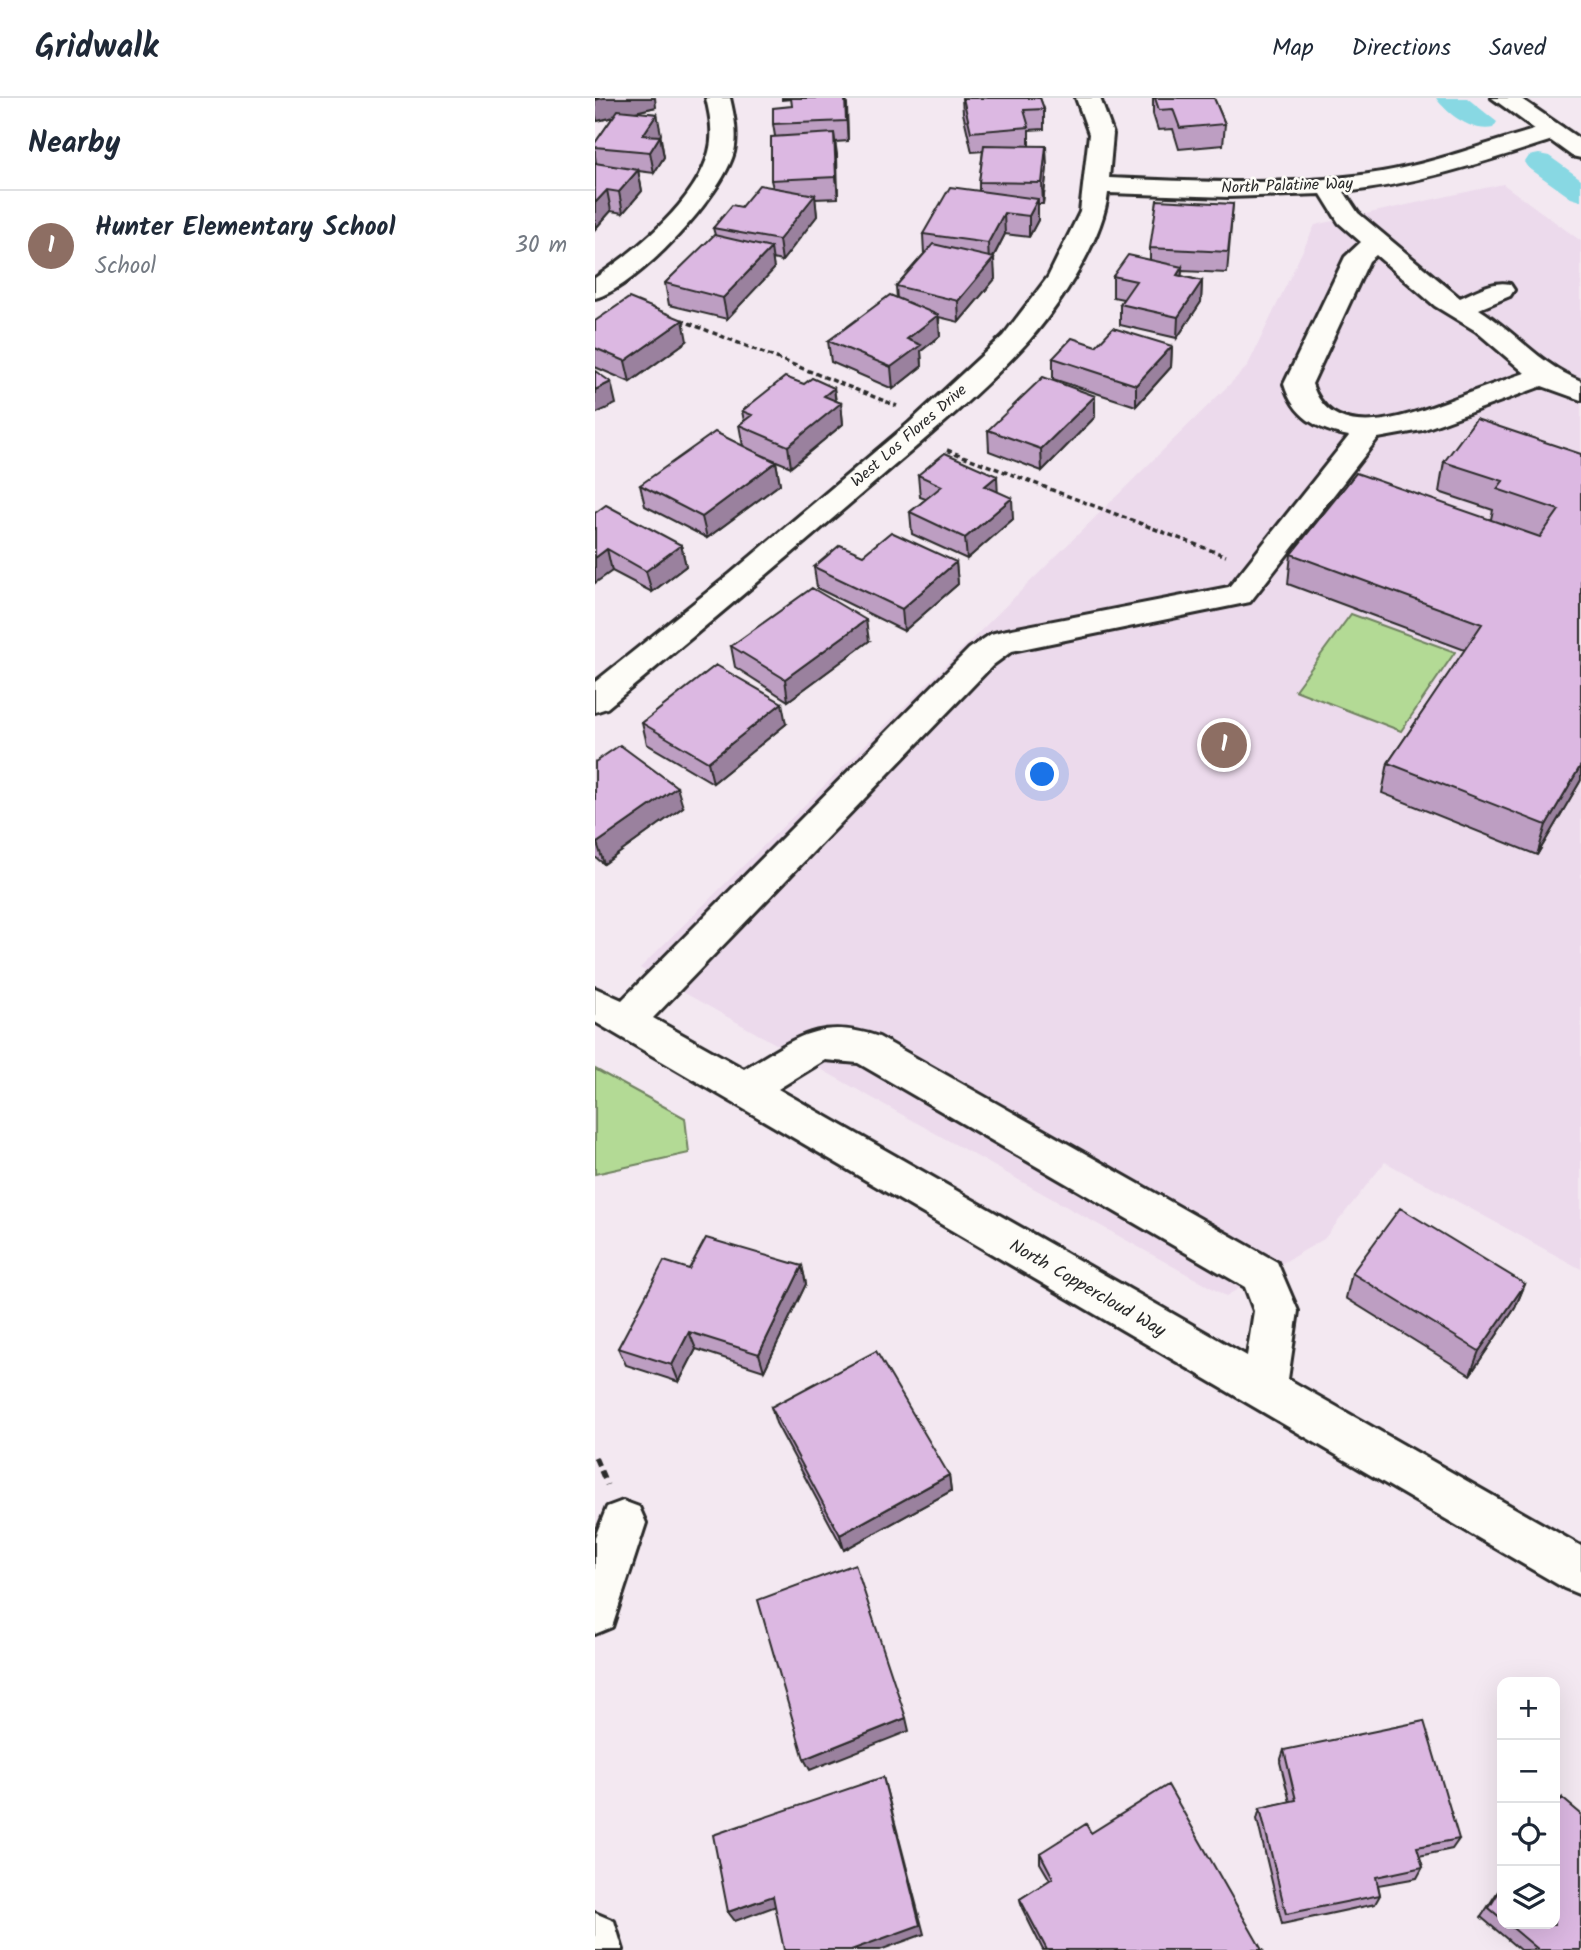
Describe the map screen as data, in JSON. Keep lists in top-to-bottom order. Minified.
{"streets":{"street":["North Palatine Way","West Los Flores Drive","North Coppercloud Way"]},"crossings":[["North Palatine Way","West Los Flores Drive"]],"page":{"header":"Gridwalk","nav":["Map","Directions","Saved"],"heading":"Nearby","list":[{"mark":"1","name":"Hunter Elementary School","note":"School","value":"30 m"}],"pins":"1","map_buttons":["+","−"]}}
